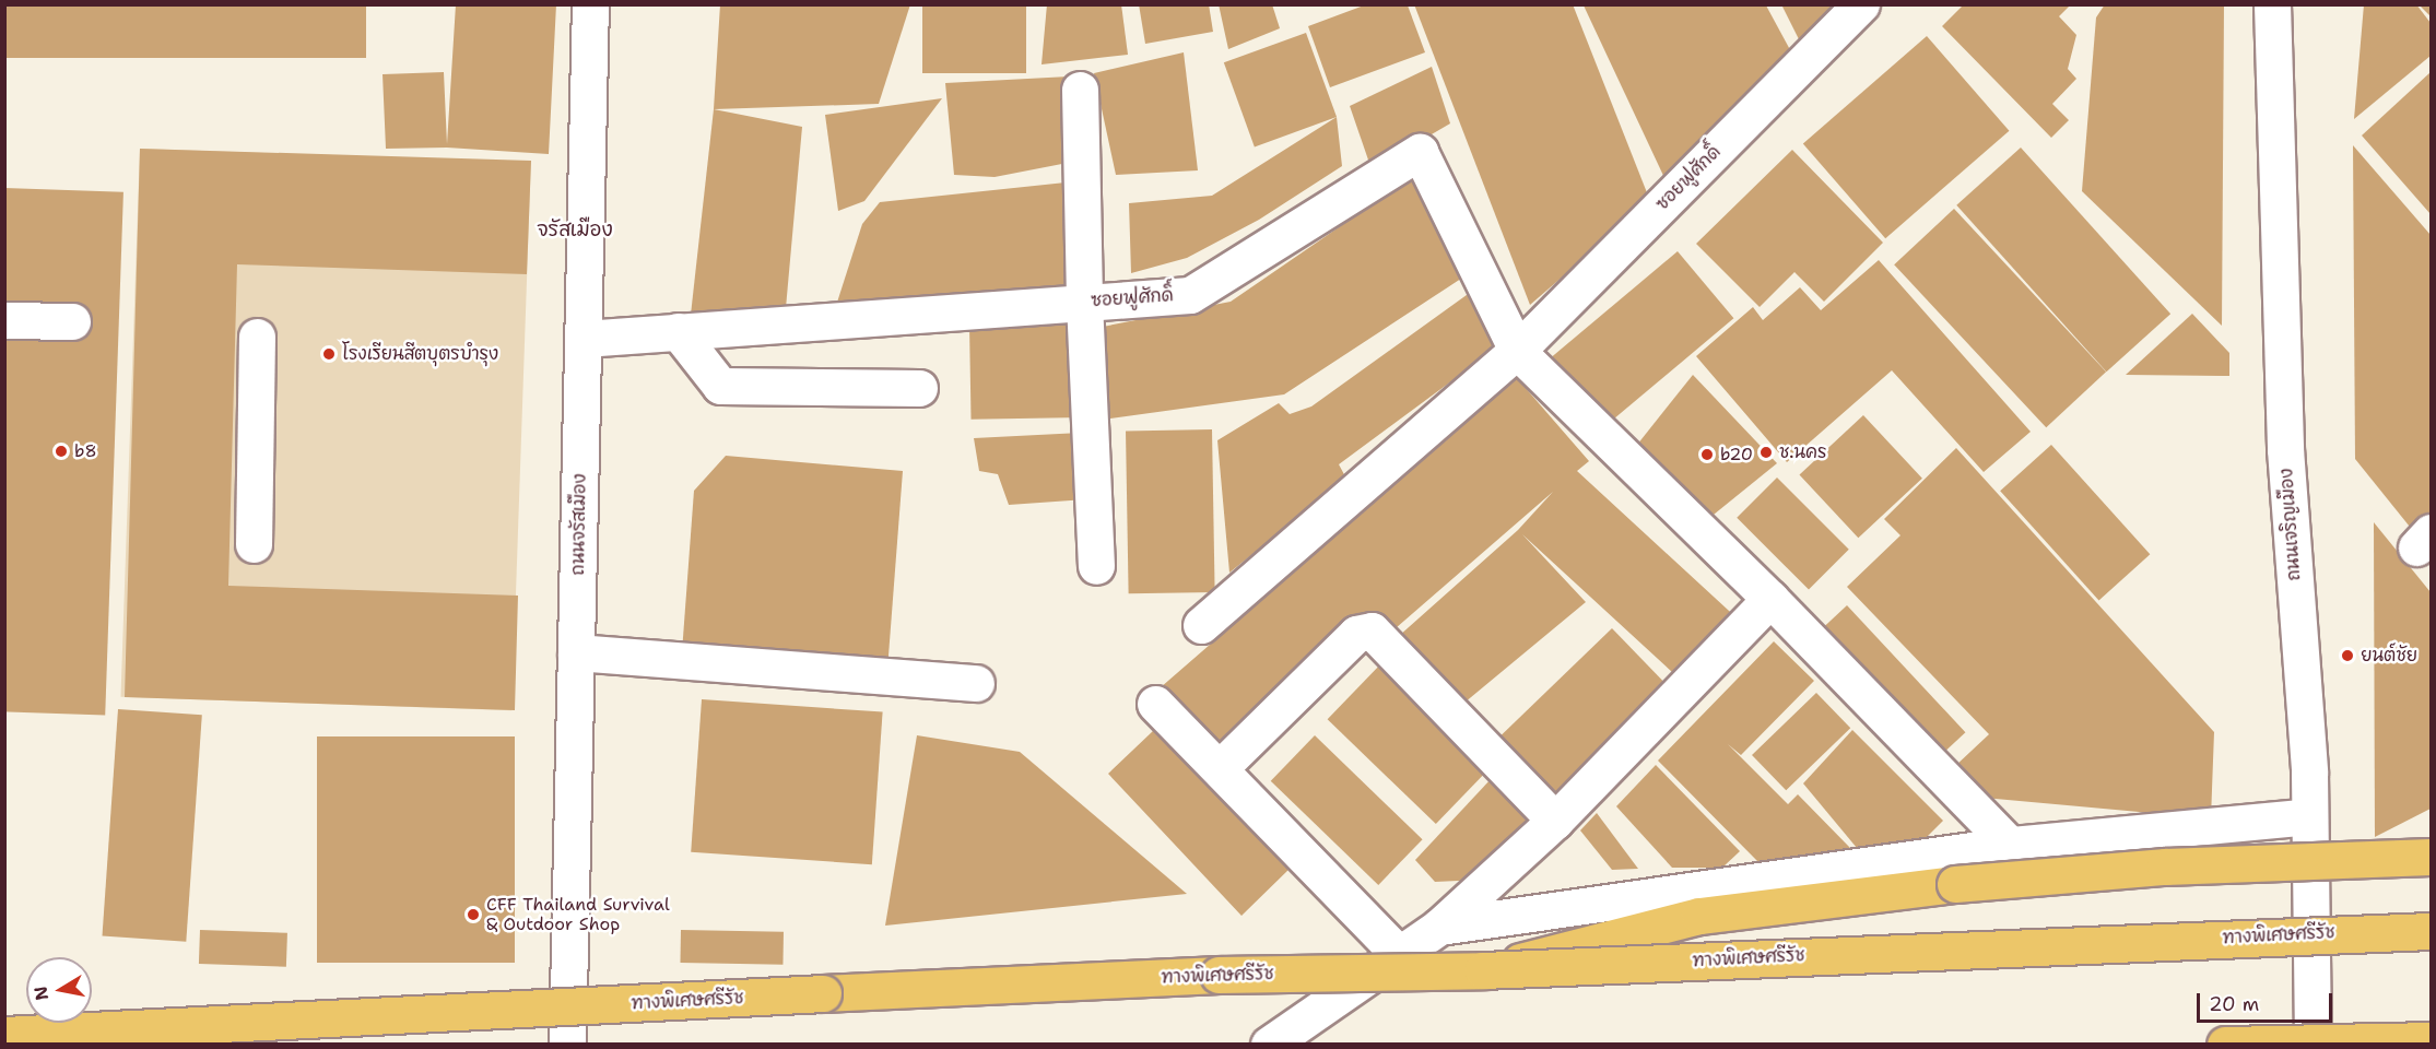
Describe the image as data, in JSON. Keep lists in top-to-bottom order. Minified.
{"streets":{"highway":["ทางพิเศษศรีรัช"],"street":["ซอยฟูศักดิ์","ถนนจรัสเมือง","ถนนเจริญเมือง"]},"crossings":[["ซอยฟูศักดิ์","ถนนจรัสเมือง"]],"districts":["จรัสเมือง"],"places":["โรงเรียนสีตบุตรบำรุง","b8","ช.นคร","b20","ยนต์ชัย","CFF Thailand Survival & Outdoor Shop"],"scale_bar":"20 m","north":"left"}
